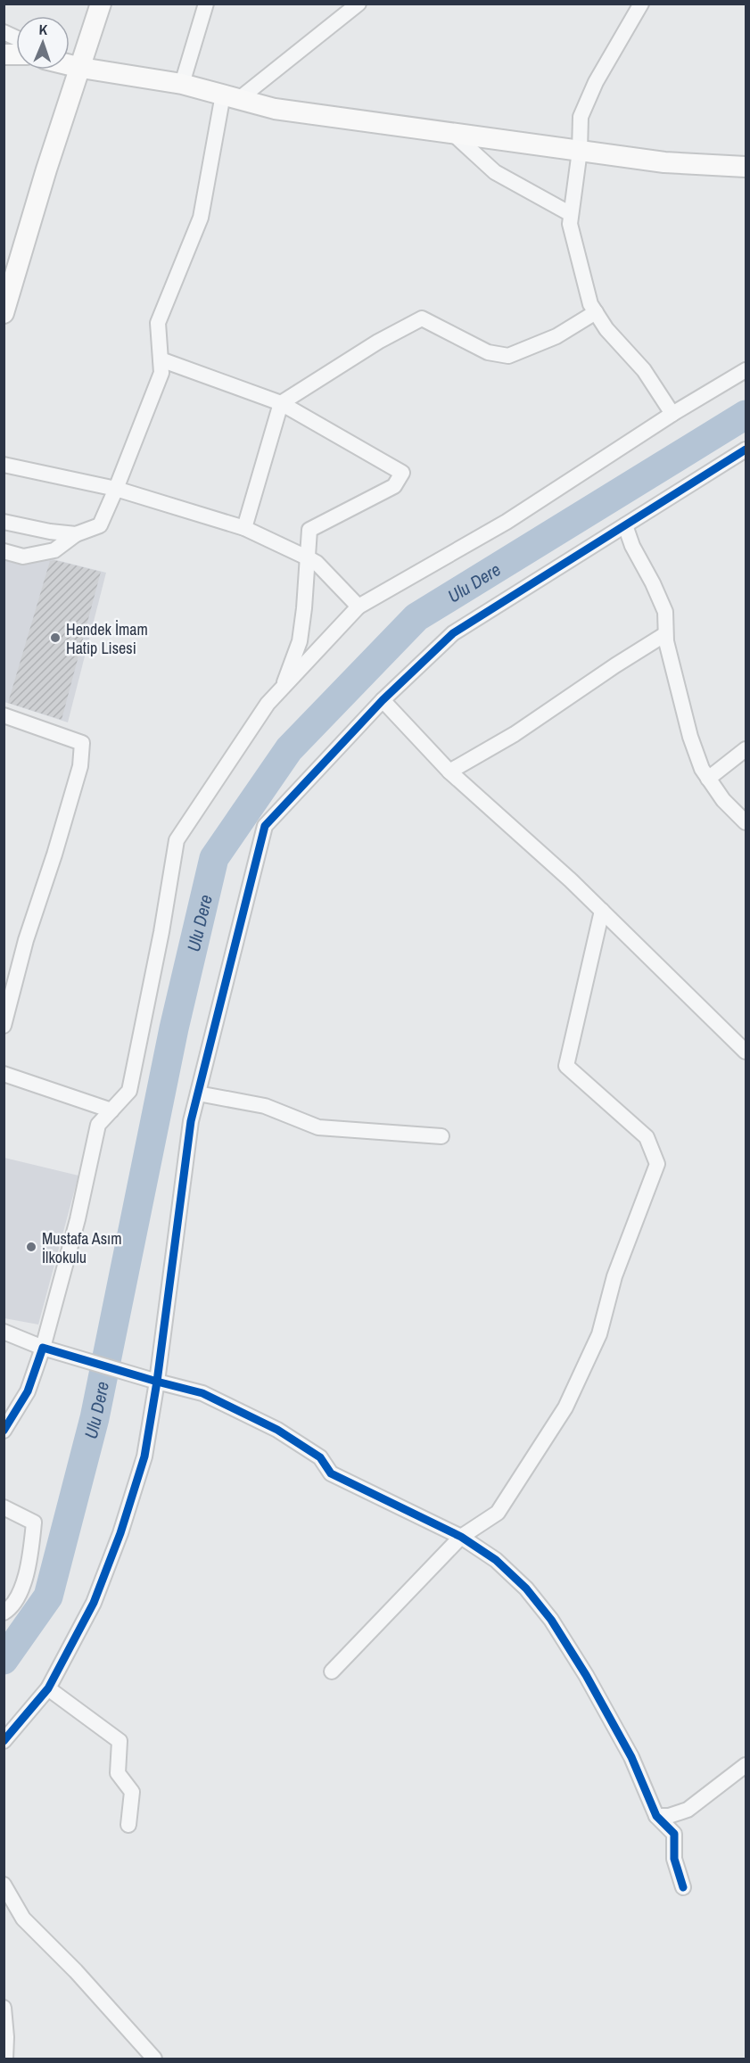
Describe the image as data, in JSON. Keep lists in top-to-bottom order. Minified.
{"water":["Ulu Dere"],"places":["Hendek İmam Hatip Lisesi","Mustafa Asım İlkokulu"],"north":"top"}
